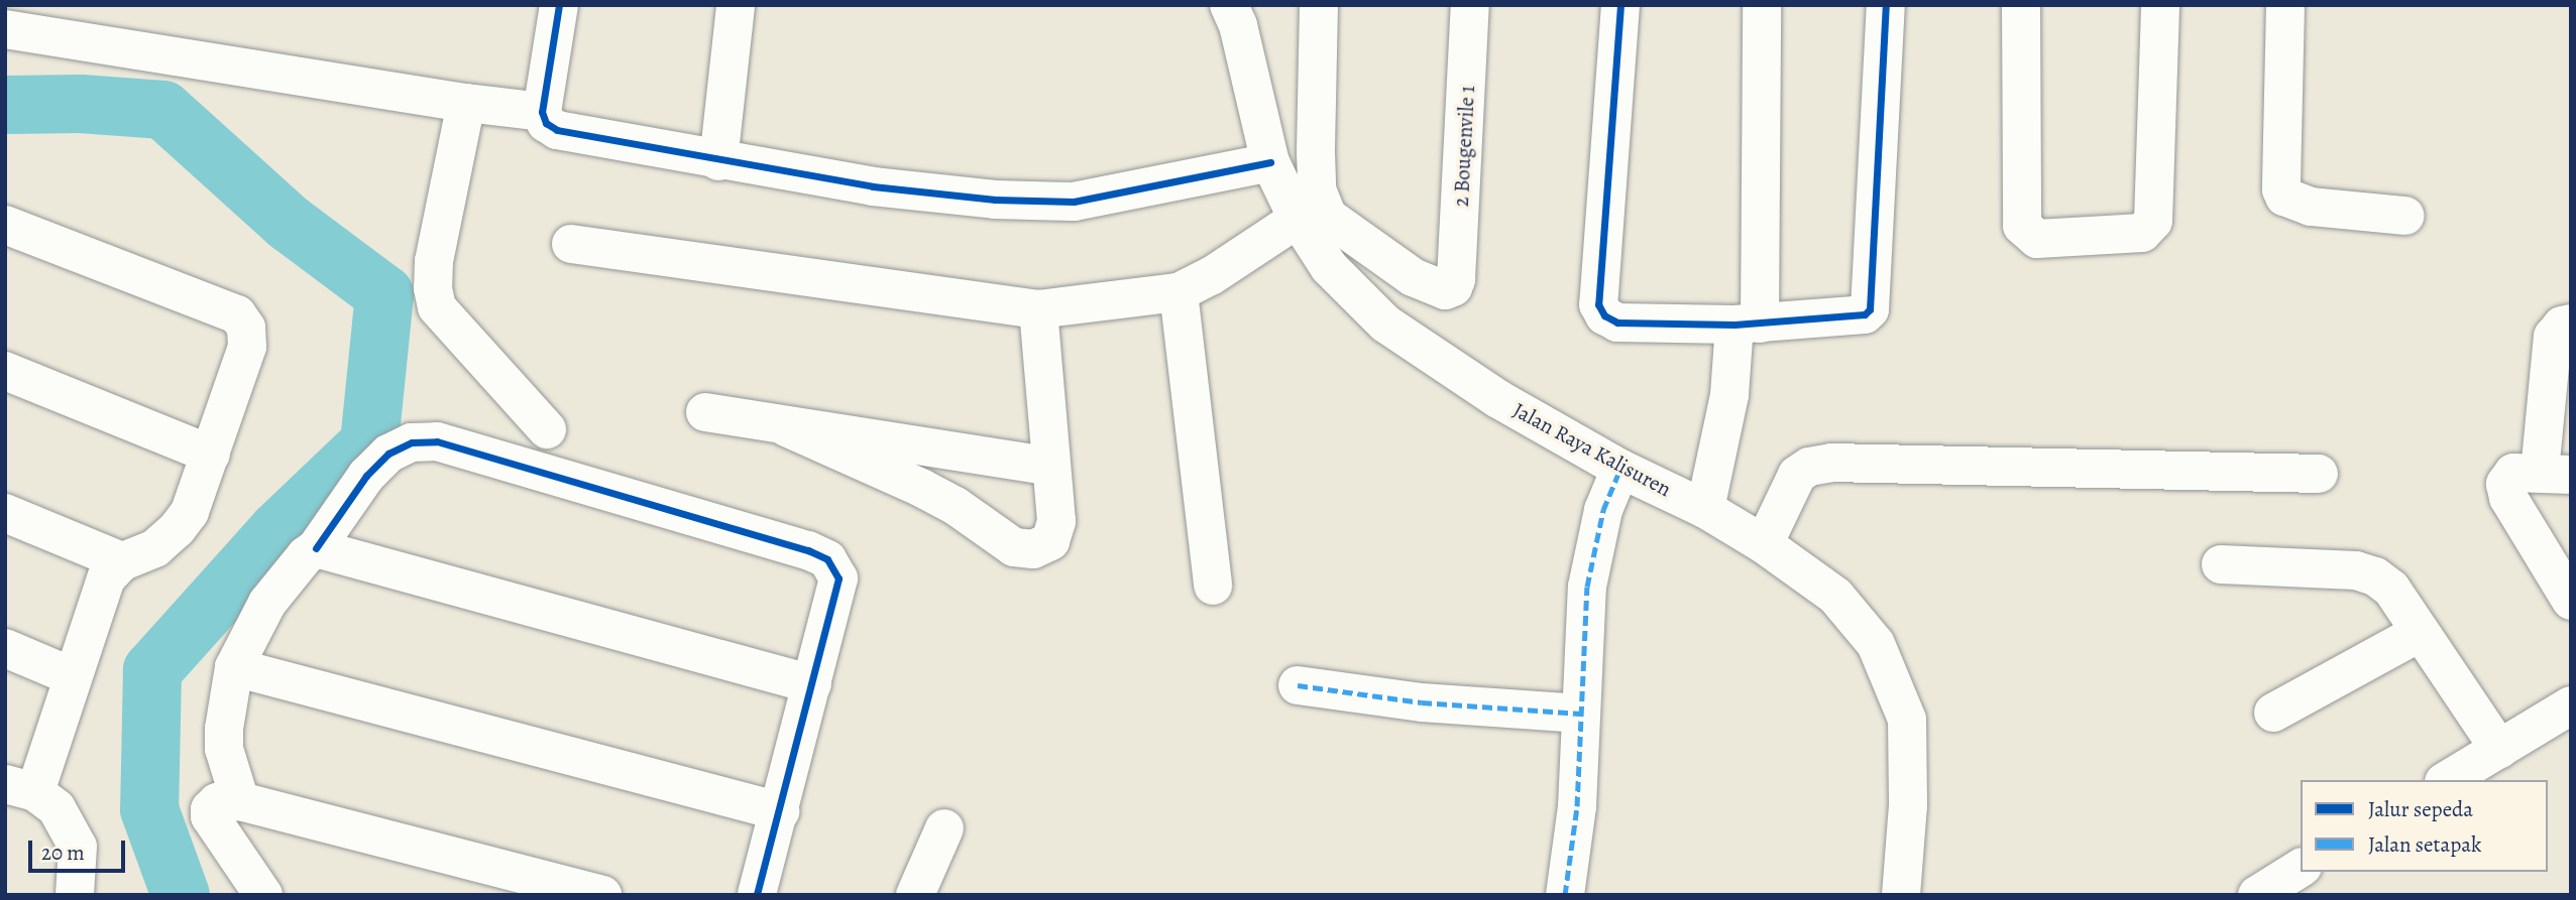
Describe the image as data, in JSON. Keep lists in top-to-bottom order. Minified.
{"streets":{"street":["2 Bougenvile 1","Jalan Raya Kalisuren"]},"legend":["Jalur sepeda","Jalan setapak"],"scale_bar":"20 m"}
